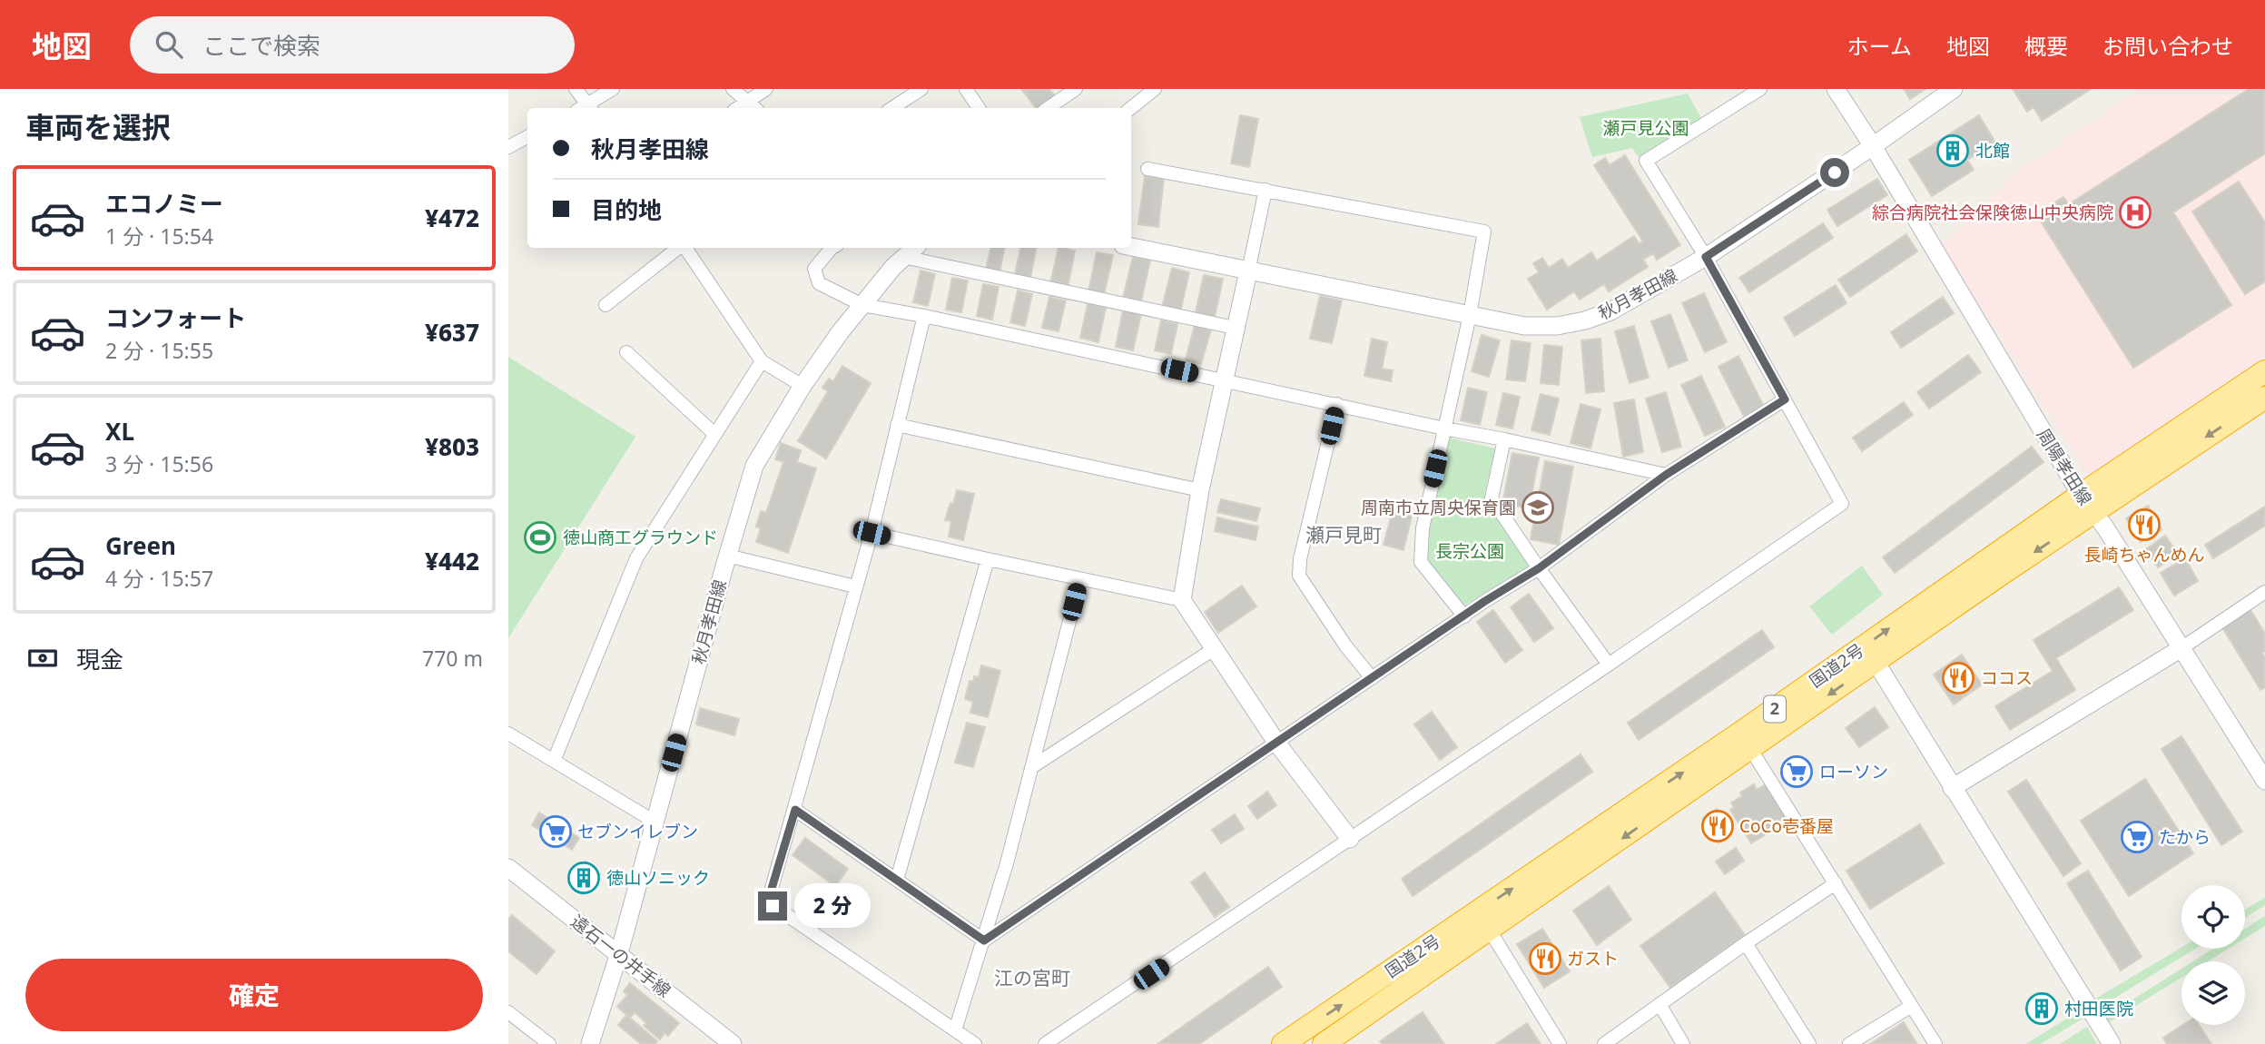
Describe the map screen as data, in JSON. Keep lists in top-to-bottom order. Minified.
{"streets":{"highway":["国道2号","2"],"street":["秋月孝田線","周陽孝田線","遠石一の井手線"]},"crossings":[["秋月孝田線","周陽孝田線"],["秋月孝田線","遠石一の井手線"],["周陽孝田線","国道2号"]],"districts":["瀬戸見町","江の宮町"],"parks":["瀬戸見公園","長宗公園"],"places":{"building":["北館","徳山ソニック","村田医院"],"hospital":["綜合病院社会保険徳山中央病院"],"school or university":["周南市立周央保育園"],"restaurant":["長崎ちゃんめん","ココス","CoCo壱番屋","ガスト"],"sports":["徳山商工グラウンド"],"supermarket":["ローソン","セブンイレブン","たから"]},"page":{"header":"地図","search":"ここで検索","nav":["ホーム","地図","概要","お問い合わせ"],"heading":"車両を選択","banner":["秋月孝田線","目的地"],"list":[{"name":"エコノミー","note":"1 分 · 15:54","value":"¥472"},{"name":"コンフォート","note":"2 分 · 15:55","value":"¥637"},{"name":"XL","note":"3 分 · 15:56","value":"¥803"},{"name":"Green","note":"4 分 · 15:57","value":"¥442"}],"pay":["現金","770 m"],"bubble":"2 分","buttons":"確定"}}
